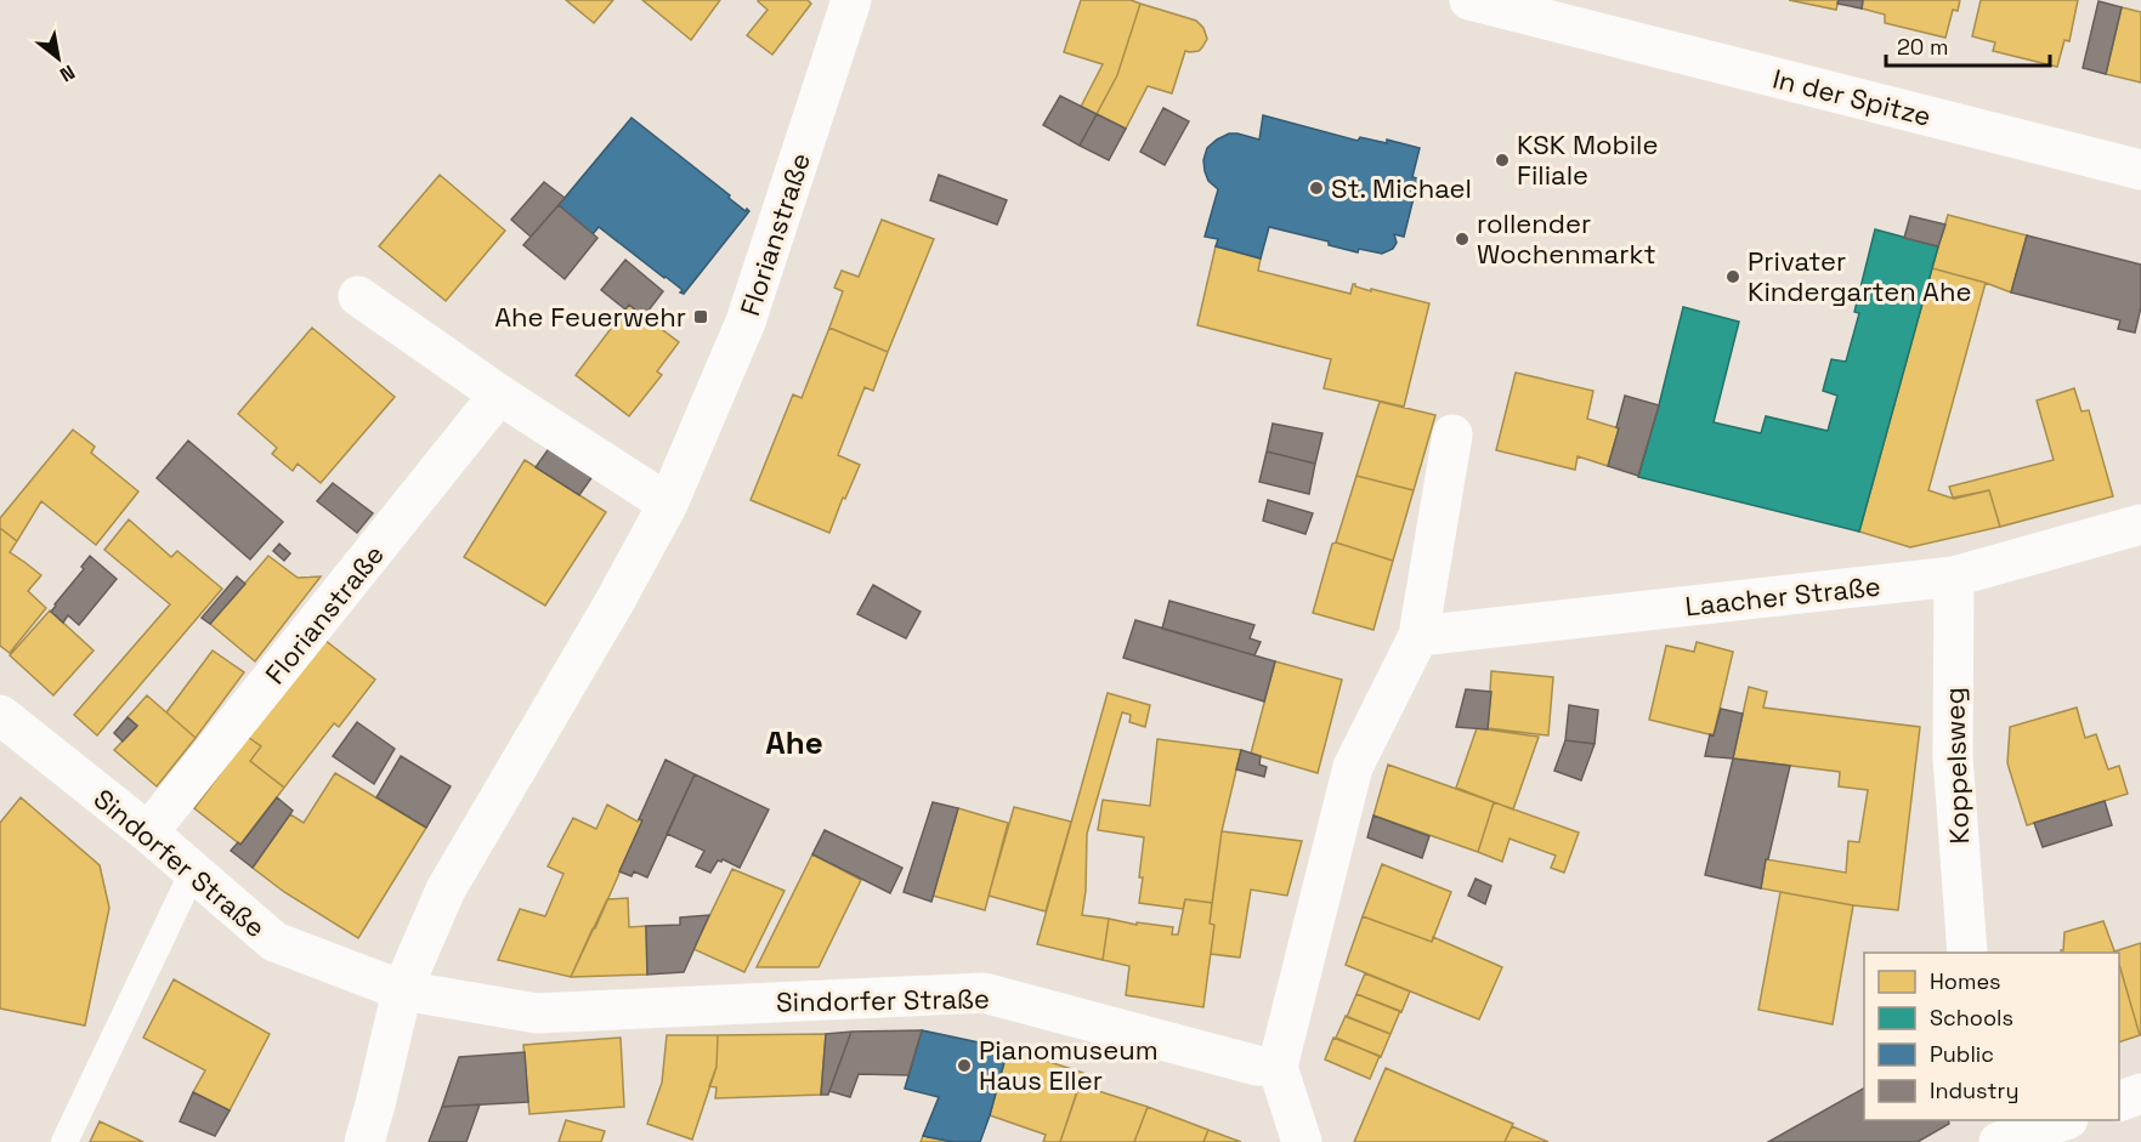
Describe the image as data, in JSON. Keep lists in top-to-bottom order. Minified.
{"streets":{"street":["In der Spitze","Florianstraße","Laacher Straße","Koppelsweg","Sindorfer Straße"]},"crossings":[["Florianstraße","Sindorfer Straße"],["Laacher Straße","Koppelsweg"]],"districts":["Ahe"],"places":{"other":["KSK Mobile Filiale","St. Michael","rollender Wochenmarkt","Privater Kindergarten Ahe","Pianomuseum Haus Eller"],"transit":["Ahe Feuerwehr"]},"legend":["Homes","Schools","Public","Industry"],"scale_bar":"20 m","north":"bottom right"}
